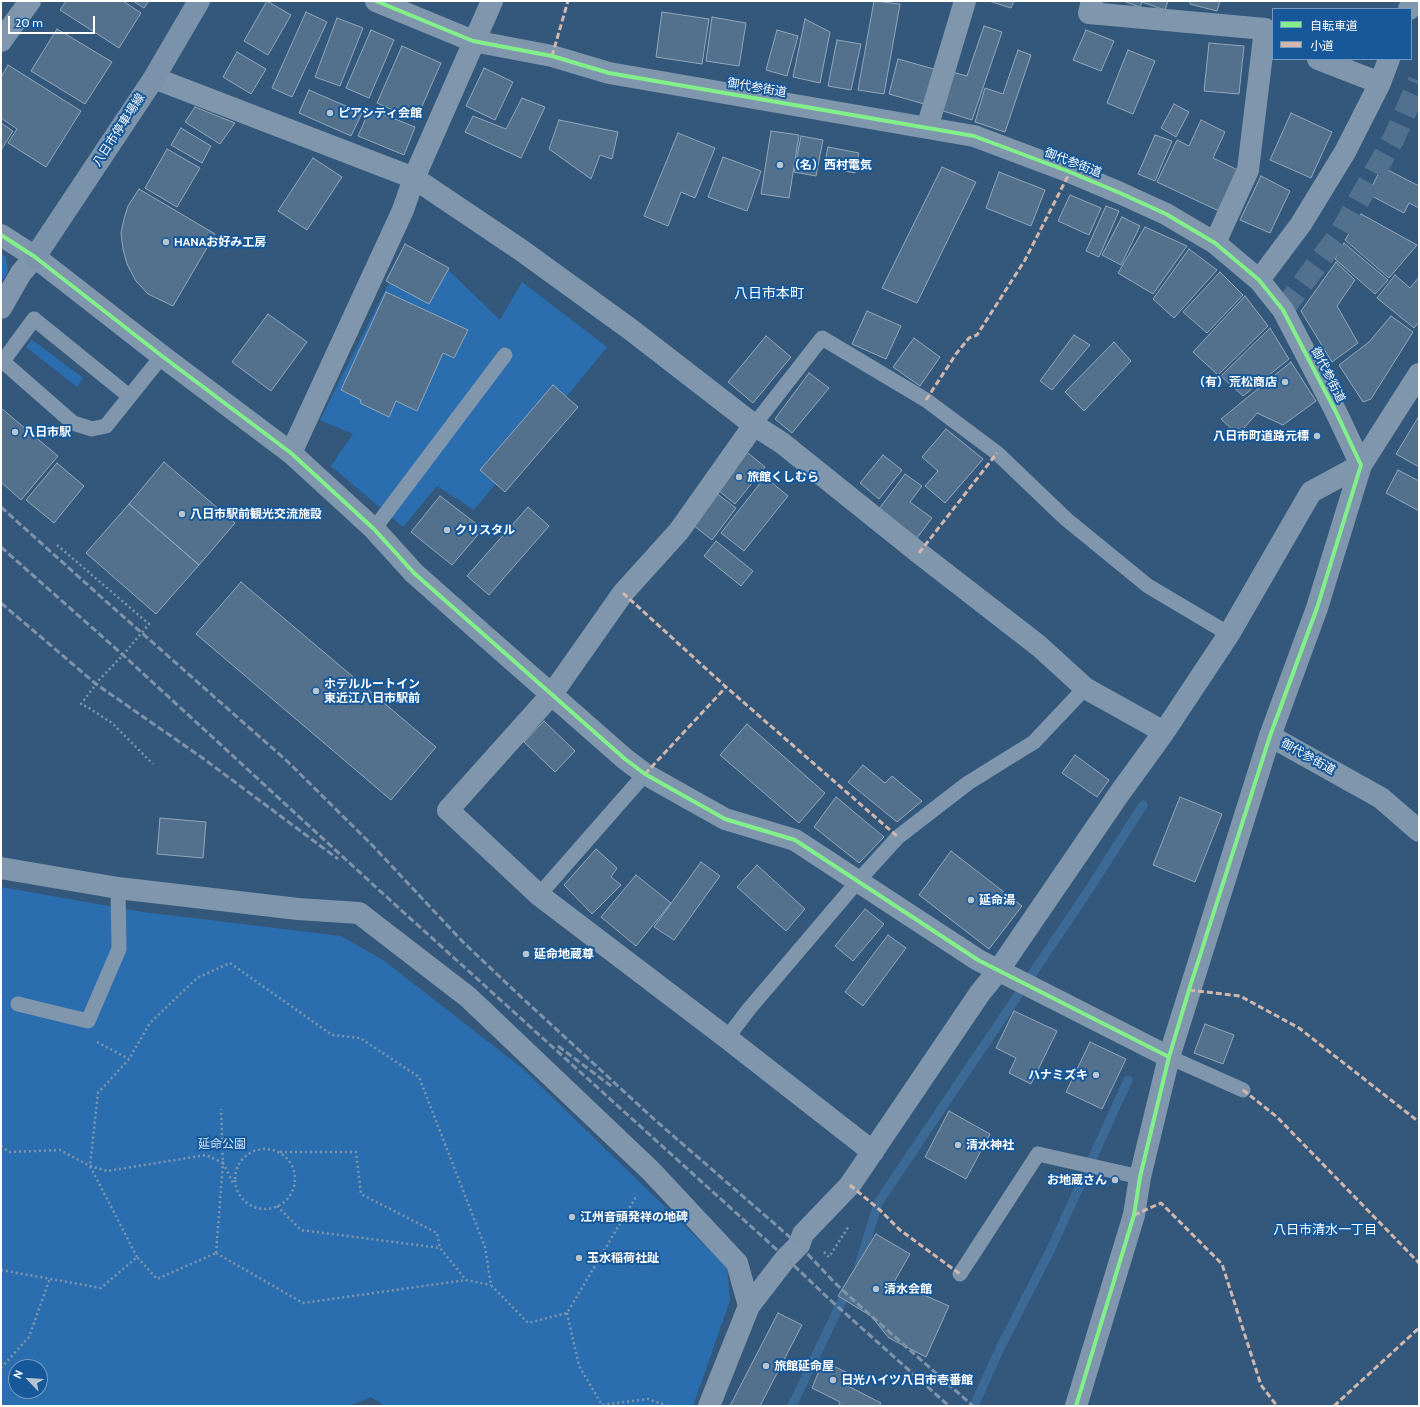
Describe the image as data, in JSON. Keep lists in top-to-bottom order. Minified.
{"streets":{"main road":["八日市停車場線"],"street":["御代参街道"]},"districts":["八日市本町","八日市清水一丁目"],"parks":["延命公園"],"places":["ピアシティ会館","（名）西村電気","HANAお好み工房","（有）荒松商店","八日市駅","八日市町道路元標","旅館くしむら","八日市駅前観光交流施設","クリスタル","ホテルルートイン 東近江八日市駅前","延命湯","延命地蔵尊","ハナミズキ","清水神社","お地蔵さん","江州音頭発祥の地碑","玉水稲荷社趾","清水会館","旅館延命屋","日光ハイツ八日市壱番館"],"legend":["自転車道","小道"],"scale_bar":"20 m","north":"top left"}
